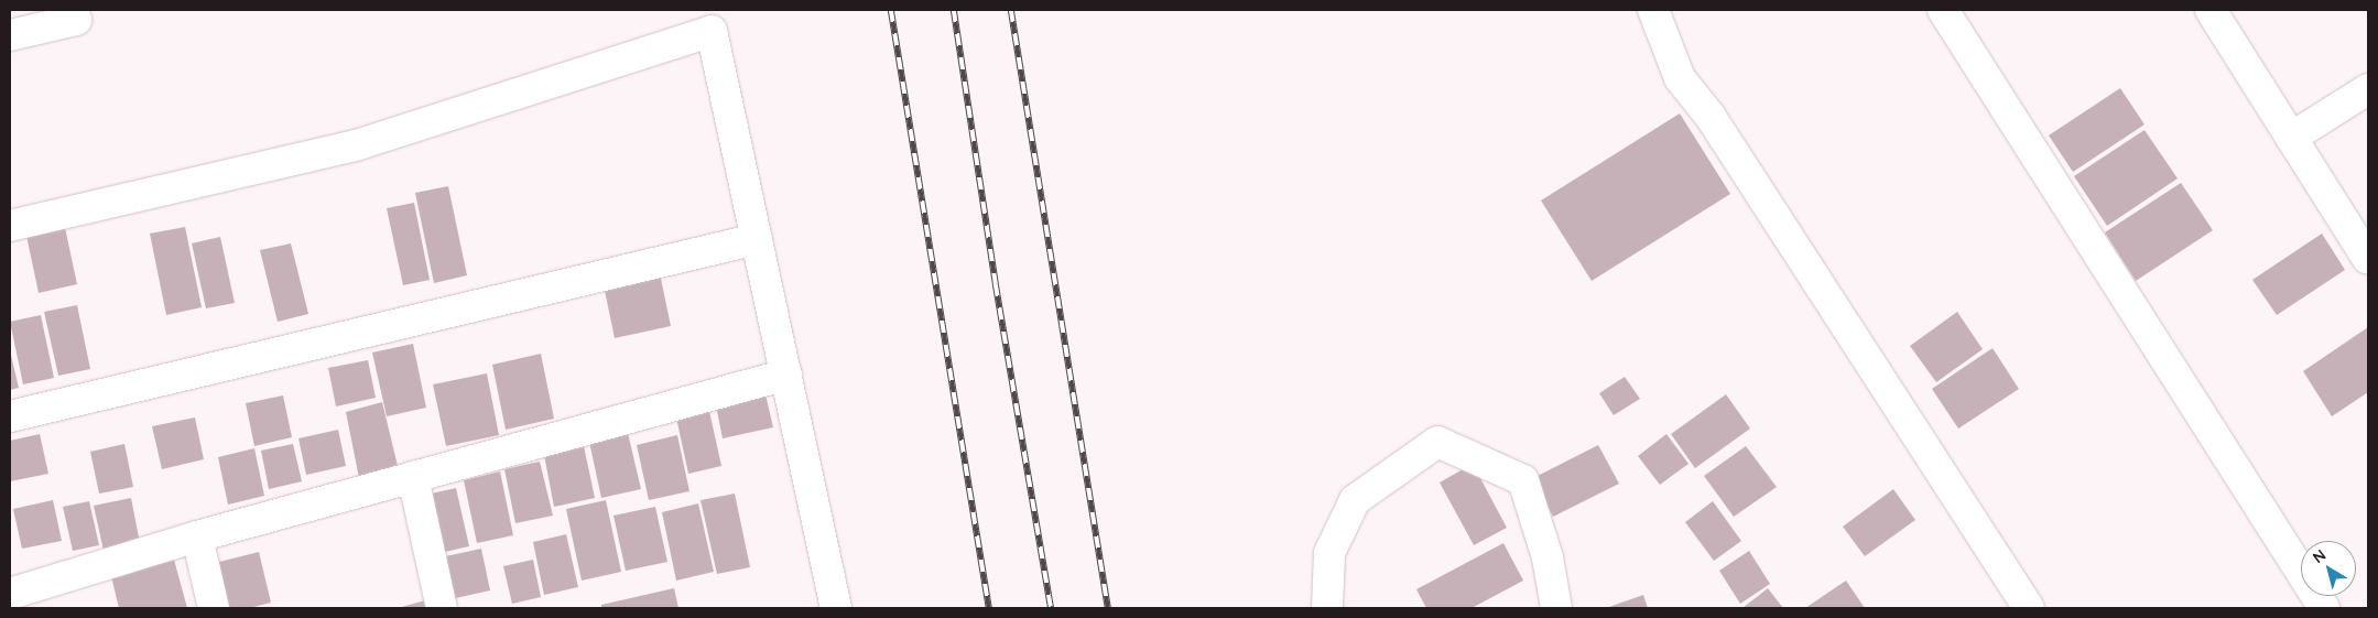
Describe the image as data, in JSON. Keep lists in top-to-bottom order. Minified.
{"north":"top left"}
